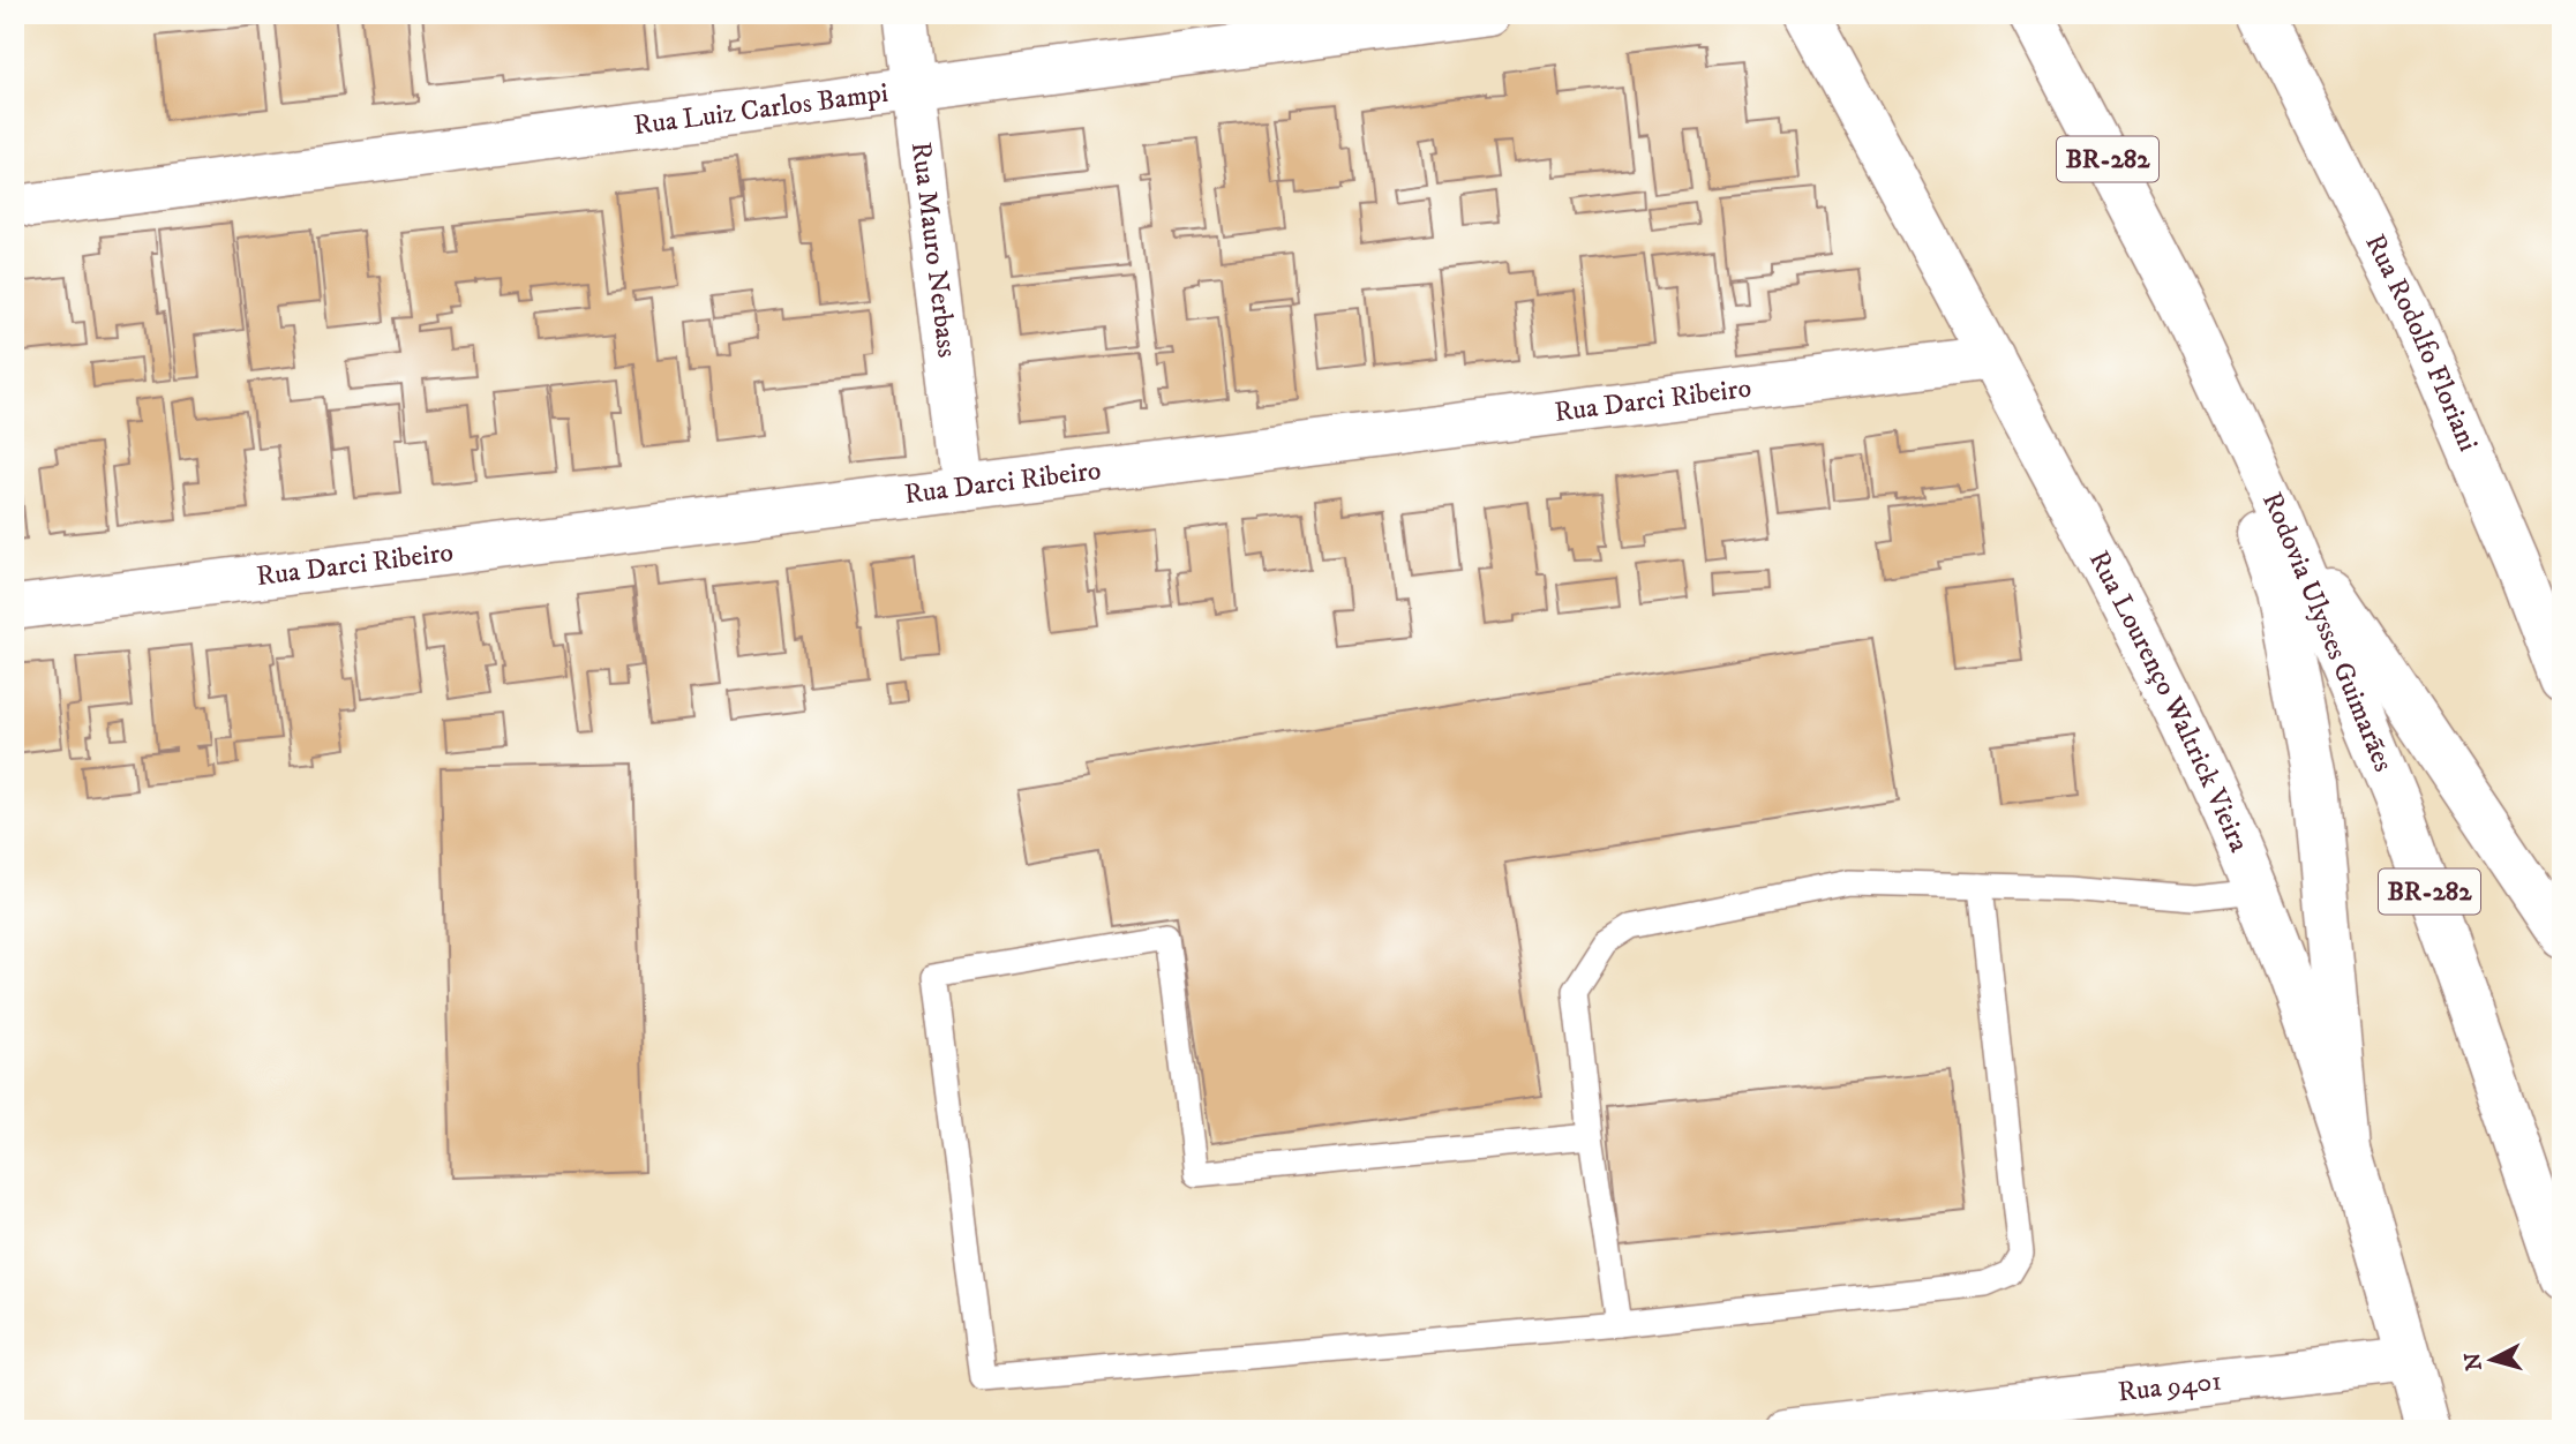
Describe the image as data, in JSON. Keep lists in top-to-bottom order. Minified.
{"streets":{"main road":["Rua Luiz Carlos Bampi","BR-282","Rua Mauro Nerbass","Rua Rodolfo Floriani","Rua Darci Ribeiro","Rodovia Ulysses Guimarães","Rua Lourenço Waltrick Vieira","Rua 9401"]},"crossings":[["Rua Luiz Carlos Bampi","Rua Mauro Nerbass"],["Rua Mauro Nerbass","Rua Darci Ribeiro"],["Rua Darci Ribeiro","Rua Lourenço Waltrick Vieira"],["Rua Lourenço Waltrick Vieira","Rua 9401"]],"north":"left"}
